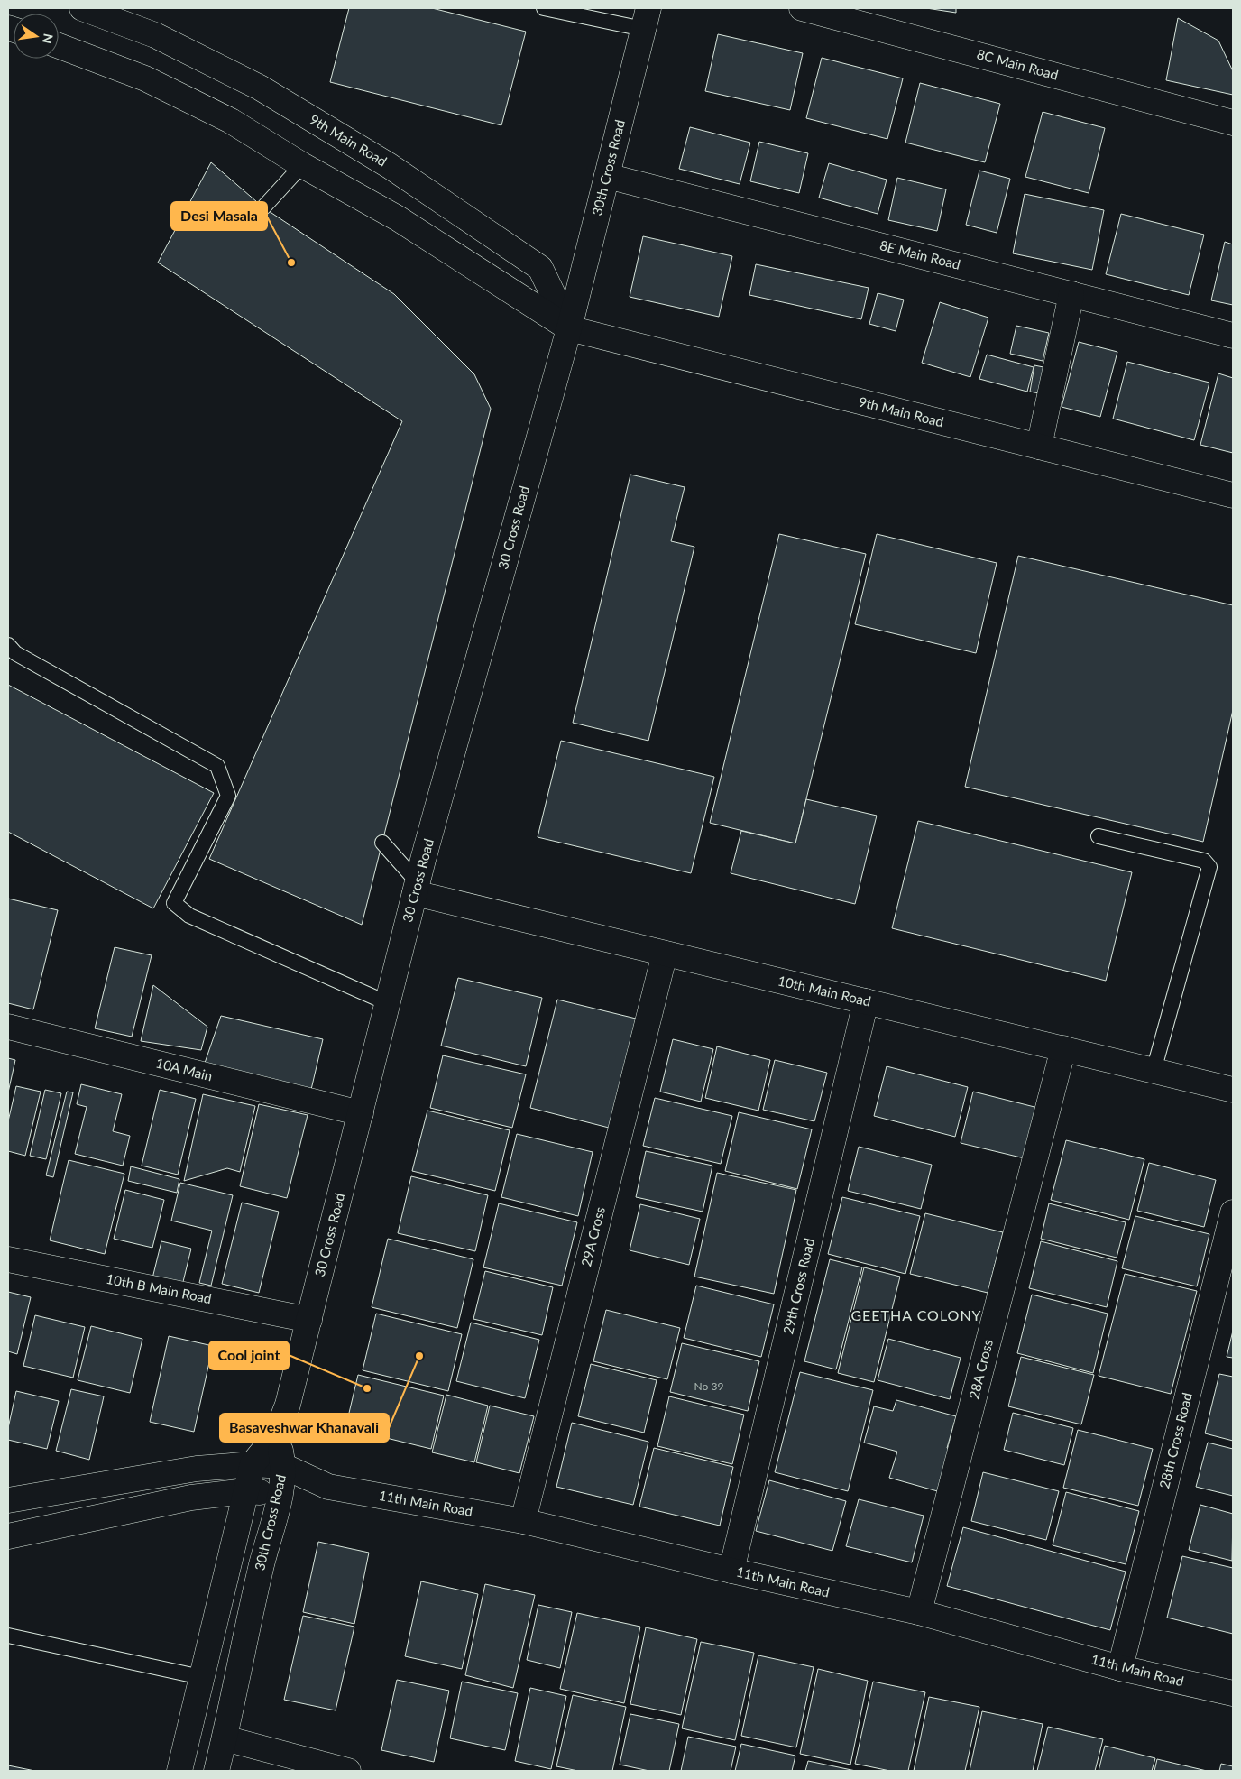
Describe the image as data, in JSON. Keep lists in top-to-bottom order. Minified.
{"streets":{"main road":["8C Main Road","9th Main Road","30th Cross Road","8E Main Road","30 Cross Road","10th Main Road","10A Main","29A Cross","29th Cross Road","10th B Main Road","28A Cross","28th Cross Road","11th Main Road"]},"crossings":[["9th Main Road","30th Cross Road"],["9th Main Road","30 Cross Road"],["30th Cross Road","8E Main Road"],["30th Cross Road","30 Cross Road"],["30th Cross Road","11th Main Road"],["30 Cross Road","10th Main Road"],["30 Cross Road","10A Main"],["30 Cross Road","10th B Main Road"],["10th Main Road","29A Cross"],["10th Main Road","29th Cross Road"],["10th Main Road","28A Cross"],["29A Cross","11th Main Road"],["29th Cross Road","11th Main Road"],["28A Cross","11th Main Road"],["28th Cross Road","11th Main Road"]],"districts":["GEETHA COLONY"],"places":["Desi Masala","Basaveshwar Khanavali","Cool joint"],"house_numbers":["No 39"],"north":"right"}
